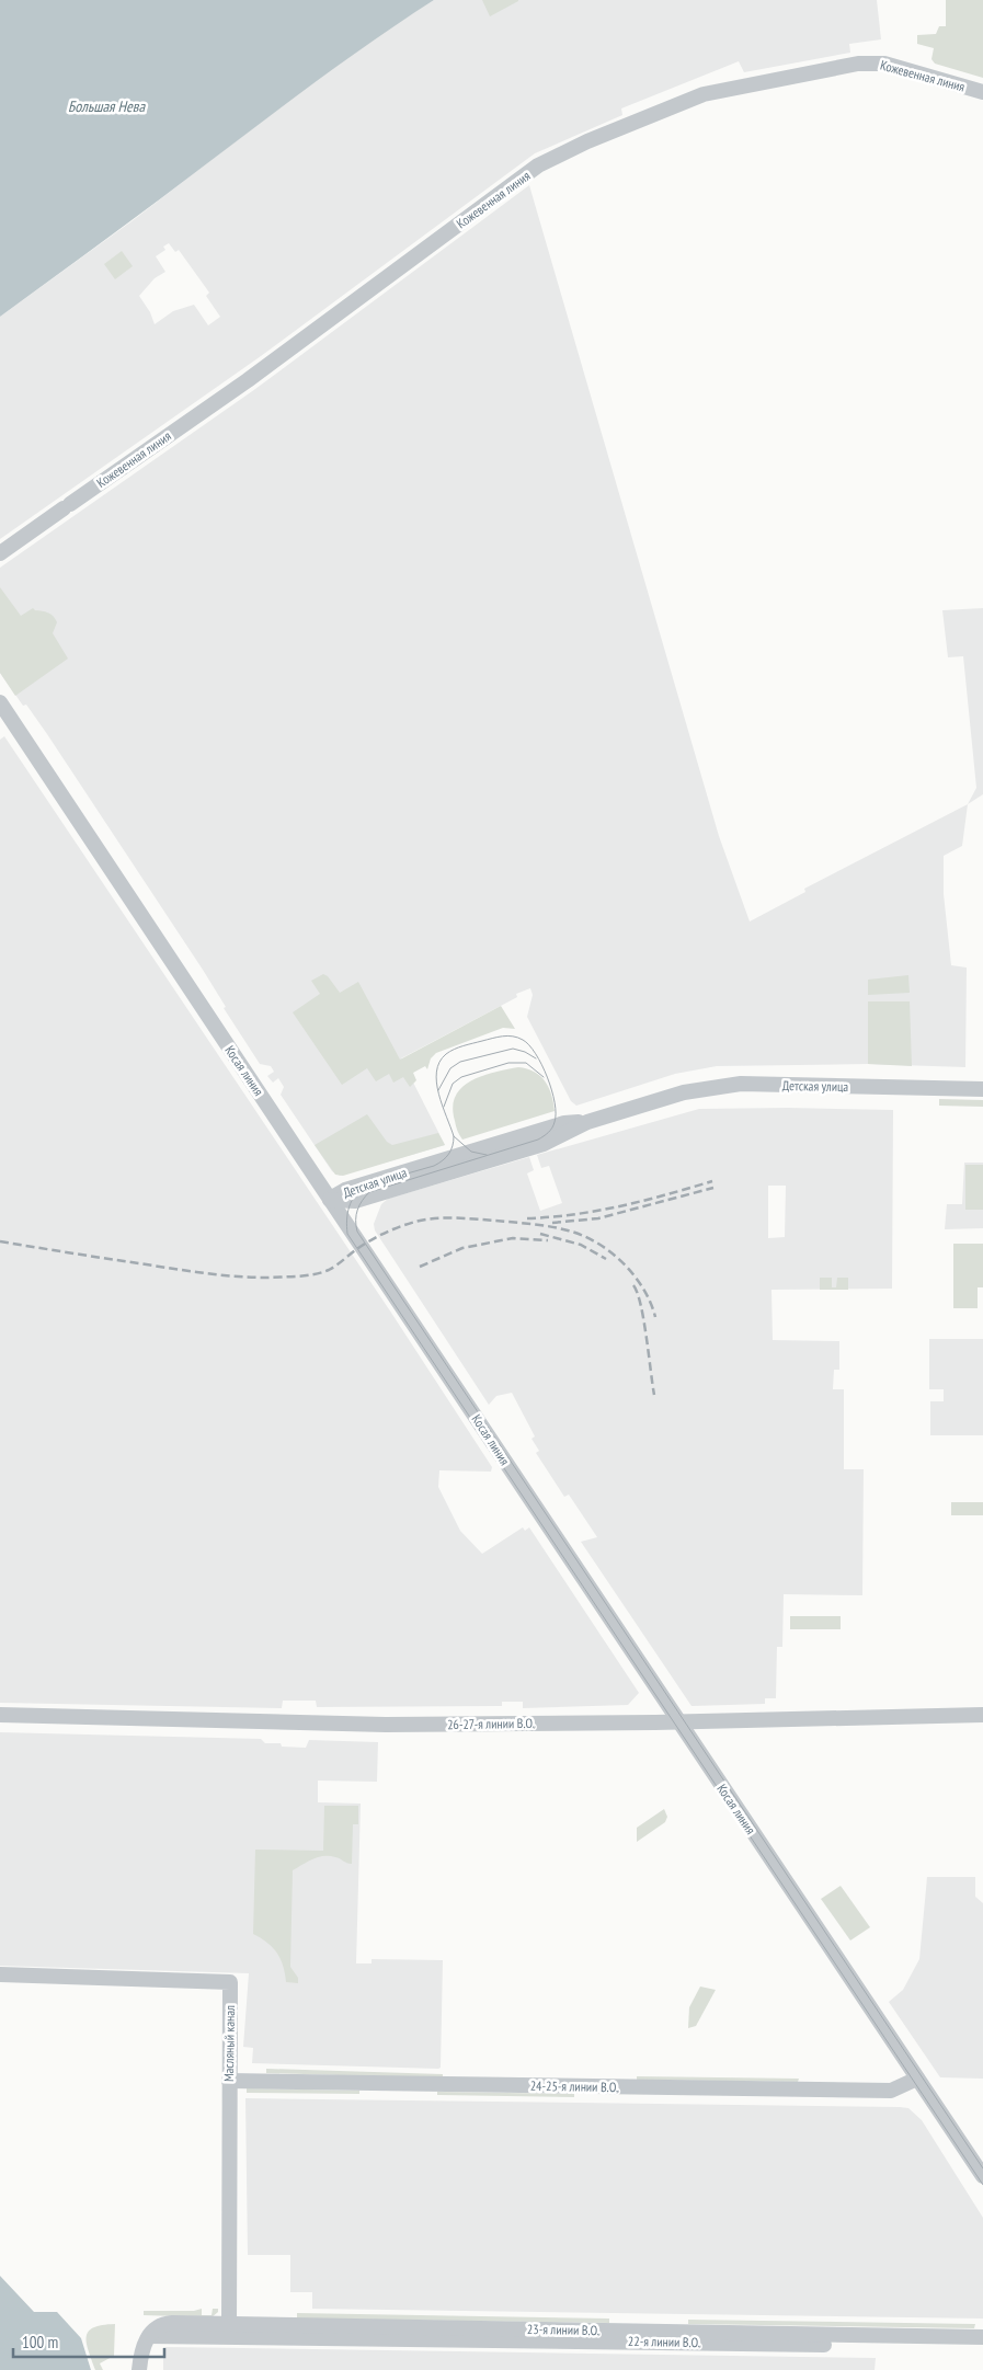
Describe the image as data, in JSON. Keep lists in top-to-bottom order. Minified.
{"streets":{"street":["Кожевенная линия","Косая линия","Детская улица","26-27-я линии В.О.","Масляный канал","24-25-я линии В.О.","23-я линии В.О.","22-я линии В.О."]},"crossings":[["Косая линия","Детская улица"],["Косая линия","26-27-я линии В.О."],["Косая линия","24-25-я линии В.О."],["Масляный канал","24-25-я линии В.О."],["Масляный канал","23-я линии В.О."],["Масляный канал","22-я линии В.О."],["23-я линии В.О.","22-я линии В.О."]],"water":["Большая Нева"],"scale_bar":"100 m"}
